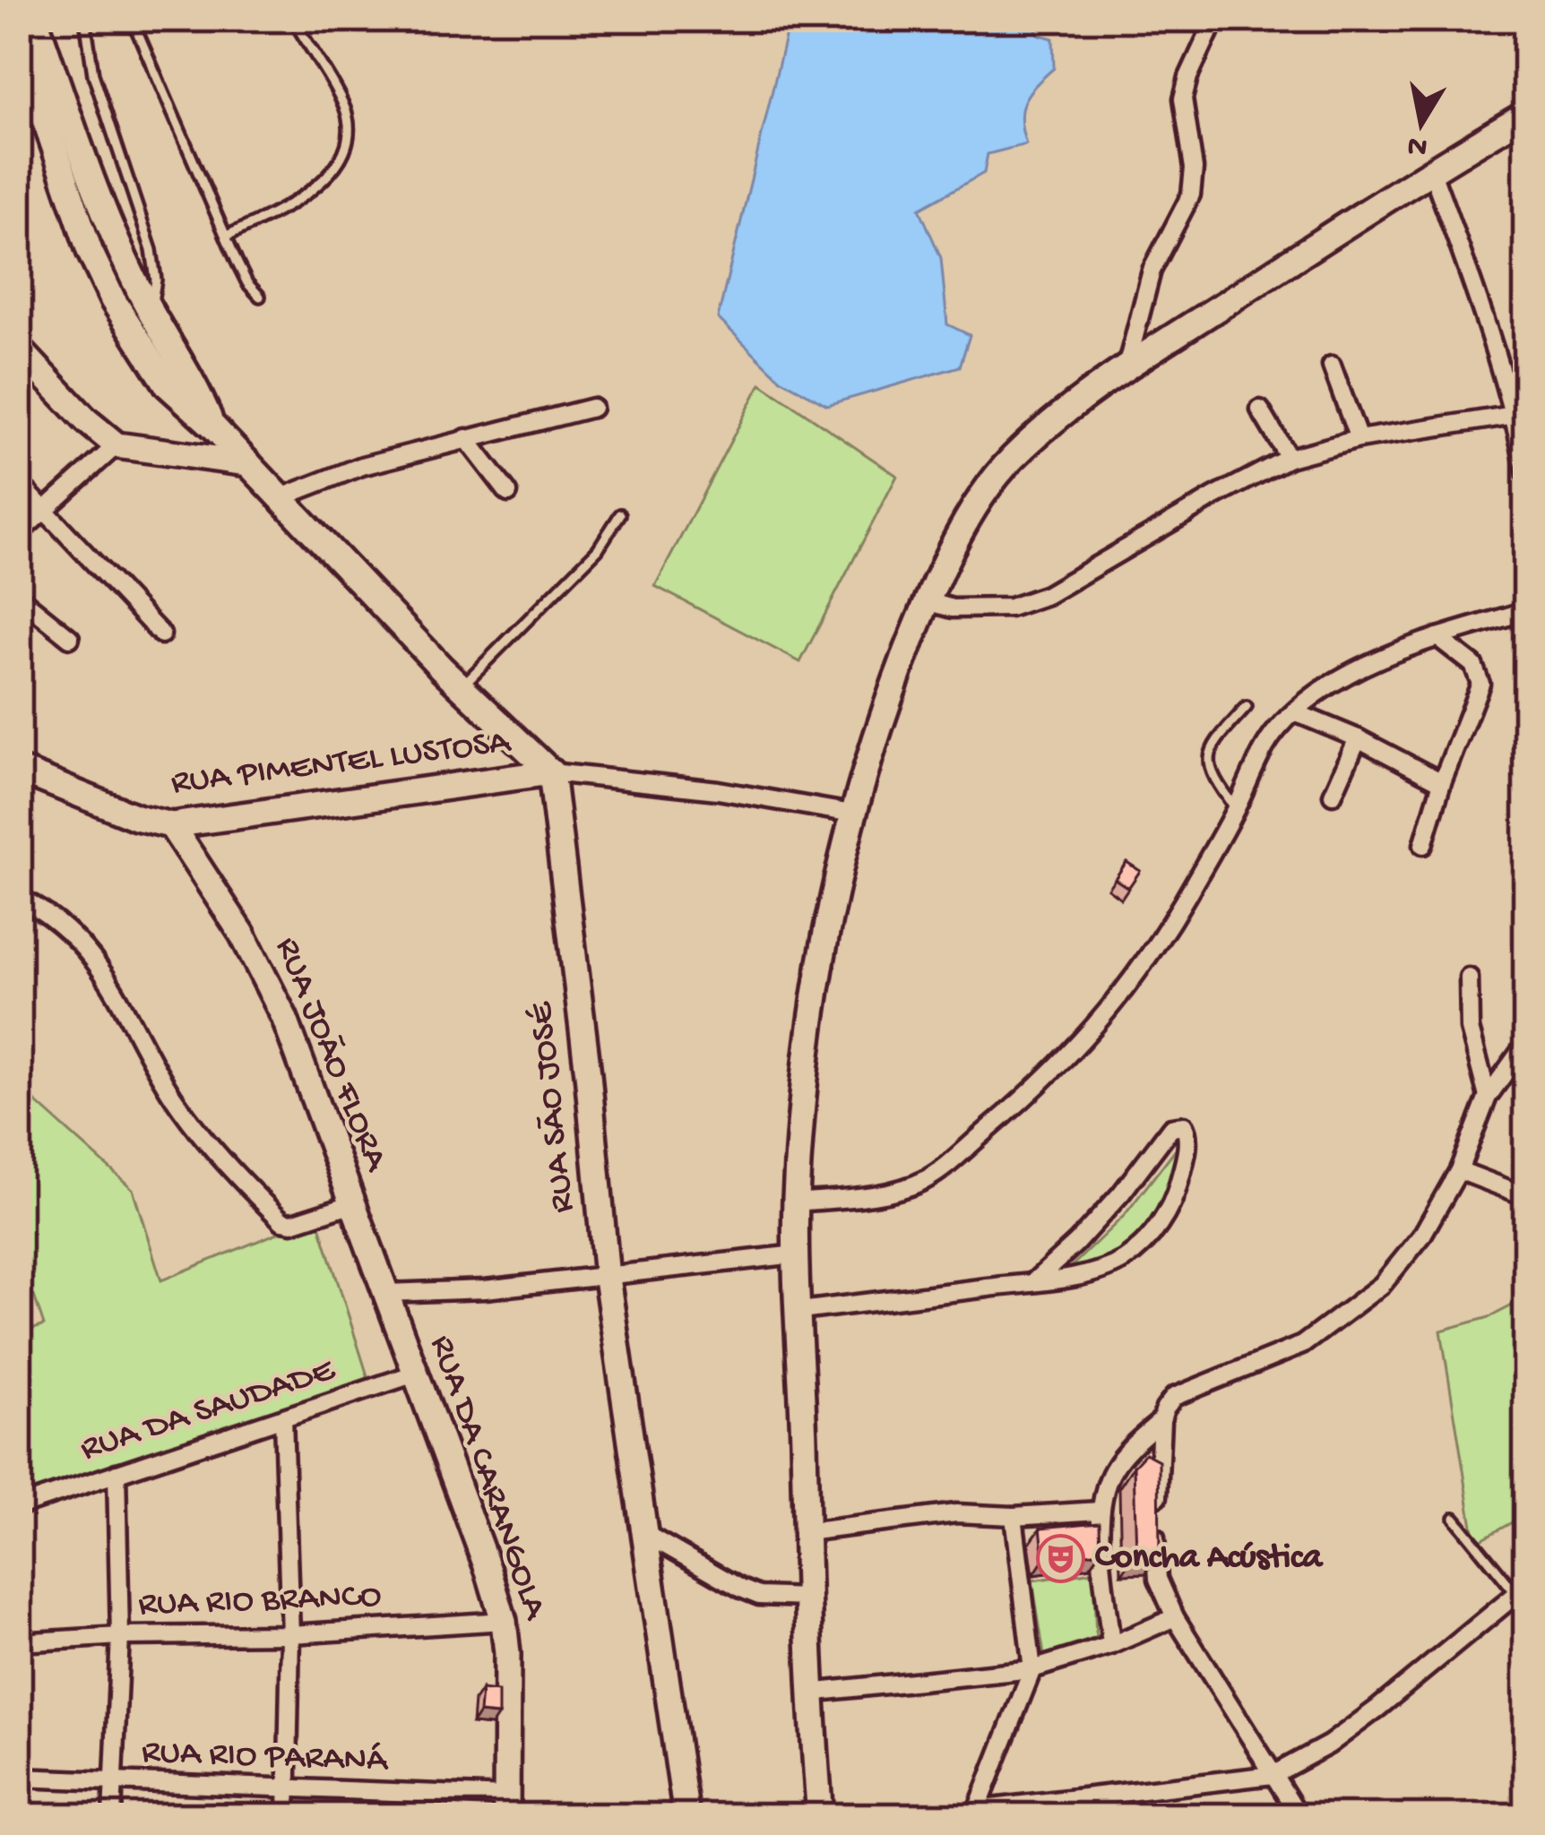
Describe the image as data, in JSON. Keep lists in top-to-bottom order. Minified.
{"streets":{"main road":["RUA PIMENTEL LUSTOSA","RUA JOÃO FLORA","RUA SÃO JOSÉ","RUA DA CARANGOLA"],"street":["RUA DA SAUDADE","RUA RIO BRANCO","RUA RIO PARANÁ"]},"crossings":[["RUA PIMENTEL LUSTOSA","RUA JOÃO FLORA"],["RUA PIMENTEL LUSTOSA","RUA SÃO JOSÉ"],["RUA JOÃO FLORA","RUA DA CARANGOLA"],["RUA DA SAUDADE","RUA DA CARANGOLA"],["RUA DA CARANGOLA","RUA RIO BRANCO"],["RUA DA CARANGOLA","RUA RIO PARANÁ"]],"places":{"theatre":["Concha Acústica"]},"north":"bottom"}
